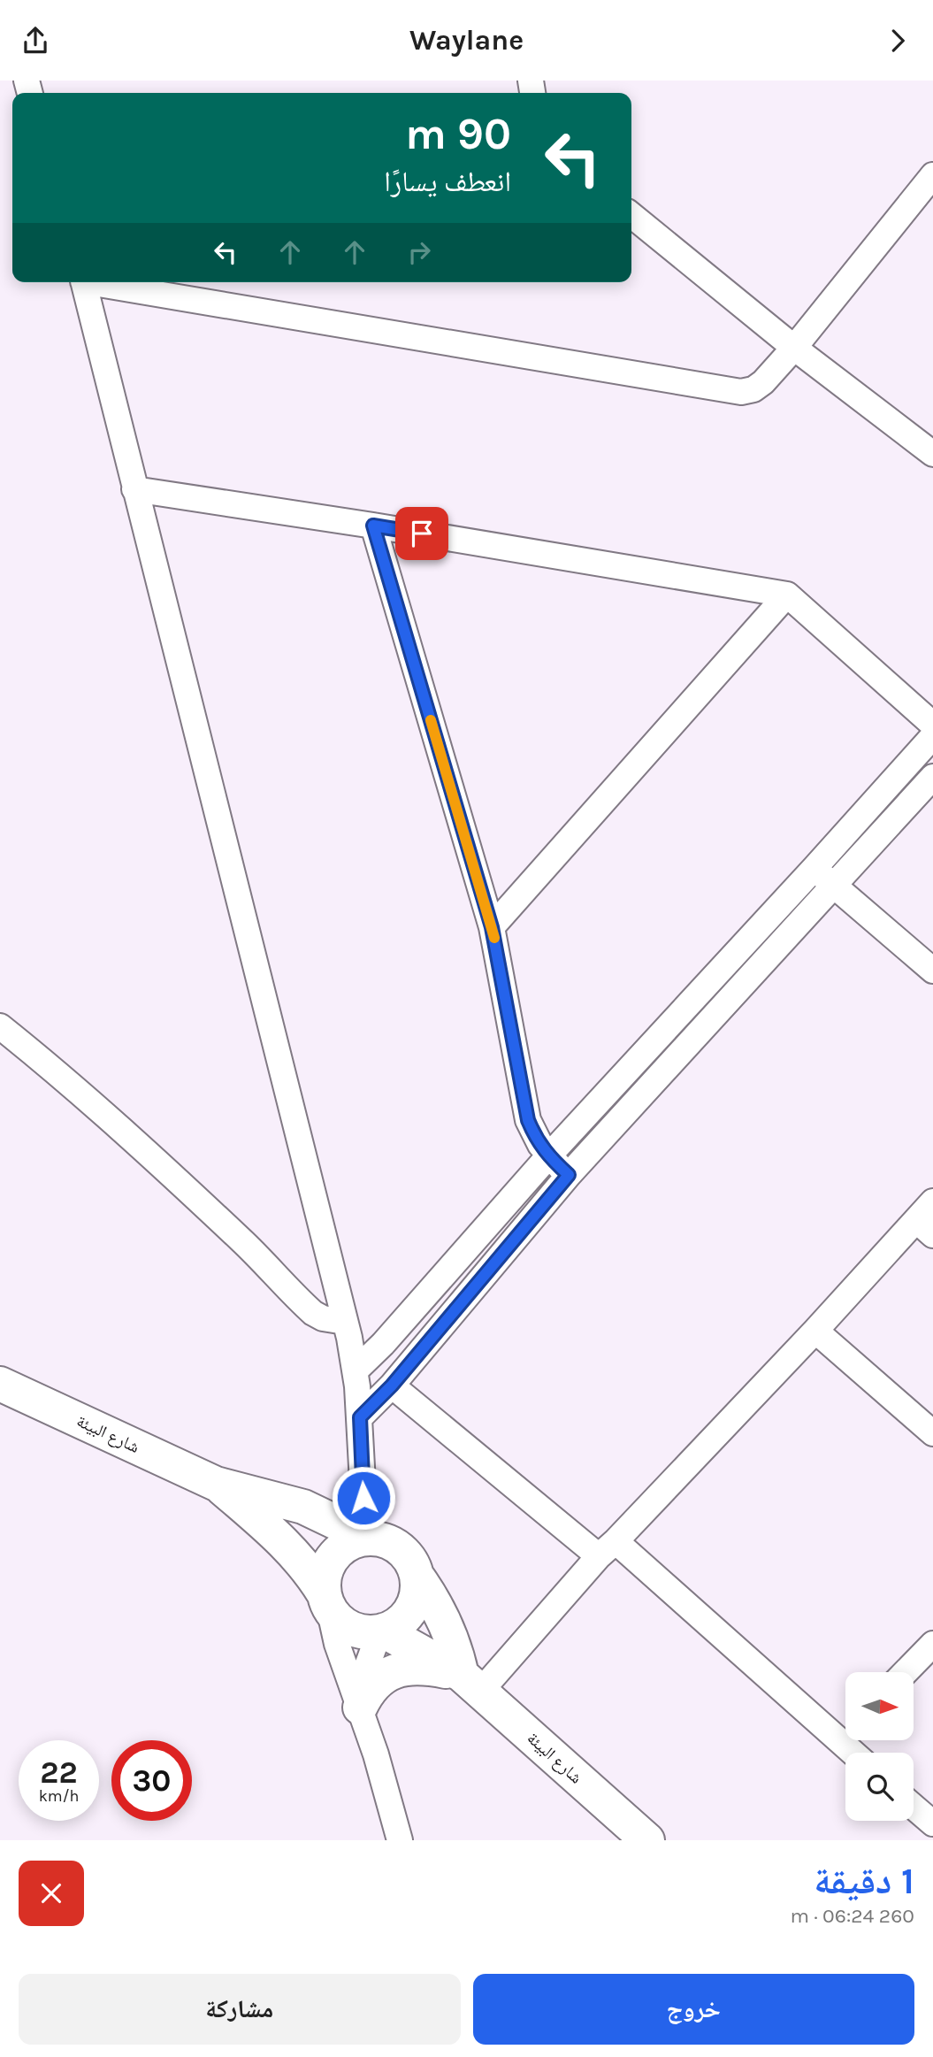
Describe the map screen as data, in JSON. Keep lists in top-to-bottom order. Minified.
{"streets":{"street":["شارع البيئة"]},"north":"right","page":{"header":"Waylane","turn":["90 m","انعطف يسارًا"],"speed":"22 km/h","limit":"30","heading":["1 دقيقة","260 m · 06:24"],"buttons":["خروج","مشاركة"]}}
